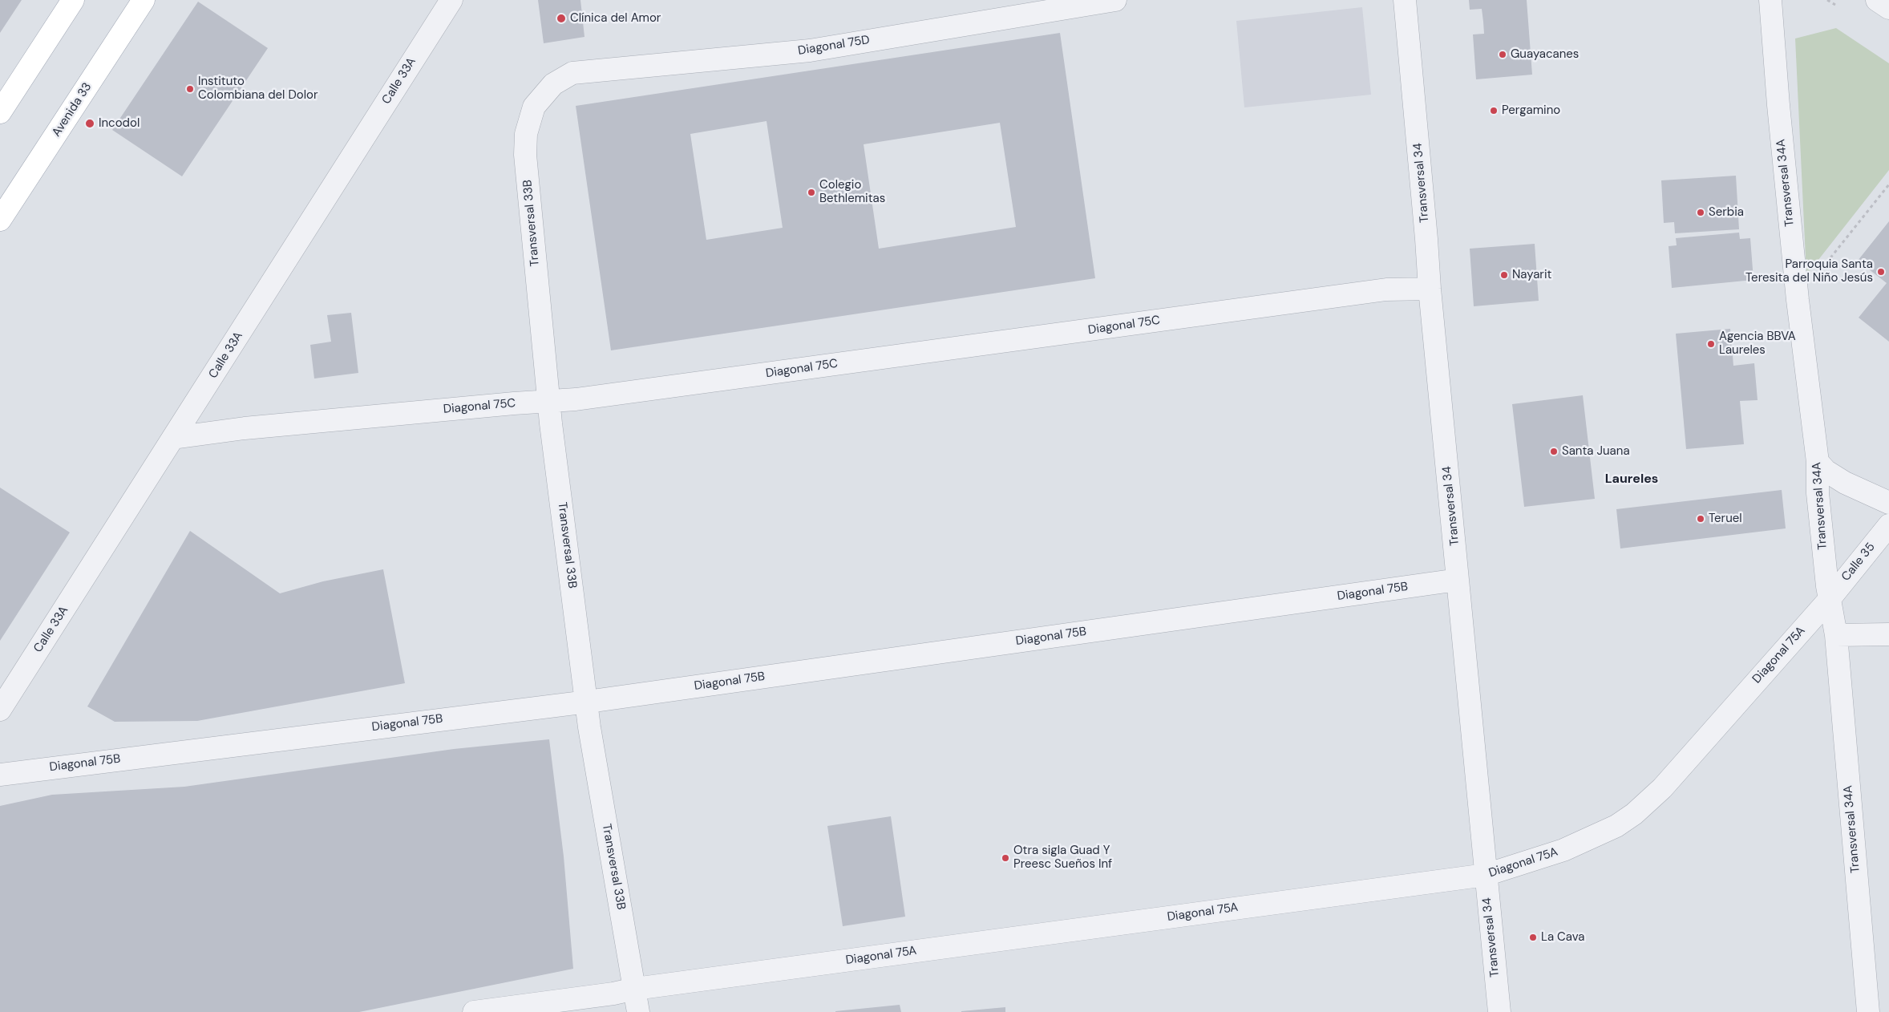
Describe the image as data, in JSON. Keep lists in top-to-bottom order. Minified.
{"streets":{"main road":["Avenida 33"],"street":["Diagonal 75D","Calle 33A","Transversal 34","Transversal 34A","Transversal 33B","Diagonal 75C","Calle 35","Diagonal 75B","Diagonal 75A"]},"crossings":[["Diagonal 75D","Transversal 33B"],["Calle 33A","Diagonal 75C"],["Transversal 34","Diagonal 75C"],["Transversal 34","Diagonal 75B"],["Transversal 34","Diagonal 75A"],["Transversal 34A","Calle 35"],["Transversal 34A","Diagonal 75A"],["Transversal 33B","Diagonal 75C"],["Transversal 33B","Diagonal 75B"],["Transversal 33B","Diagonal 75A"],["Calle 35","Diagonal 75A"]],"districts":["Laureles"],"places":["Clínica del Amor","Guayacanes","Instituto Colombiana del Dolor","Pergamino","Incodol","Colegio Bethlemitas","Serbia","Parroquia Santa Teresita del Niño Jesús","Nayarit","Agencia BBVA Laureles","Santa Juana","Teruel","Otra sigla Guad Y Preesc Sueños Inf","La Cava"]}
